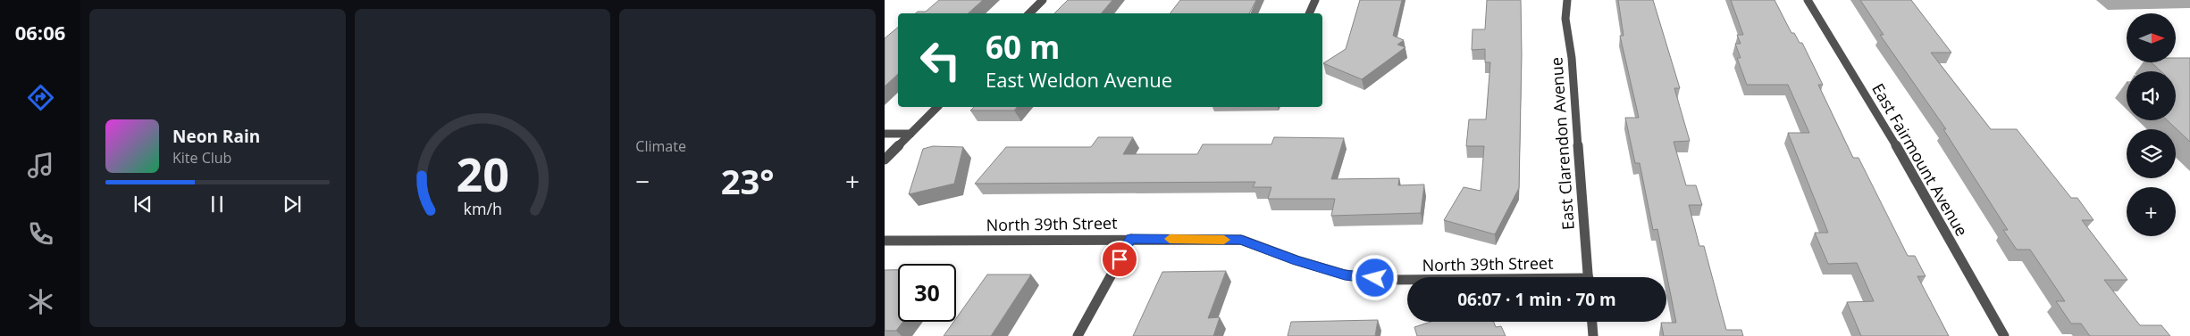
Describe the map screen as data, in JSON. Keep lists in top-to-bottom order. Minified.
{"streets":{"street":["East Clarendon Avenue","East Fairmount Avenue","North 39th Street"]},"north":"right","page":{"tabs":"06:06","tile":"Climate","map_buttons":"+","turn":["60 m","East Weldon Avenue"],"song":["Neon Rain","Kite Club"],"heat":["−","23°","+"],"limit":"30","trip":"06:07 · 1 min · 70 m","gauge":["20","km/h"]}}
